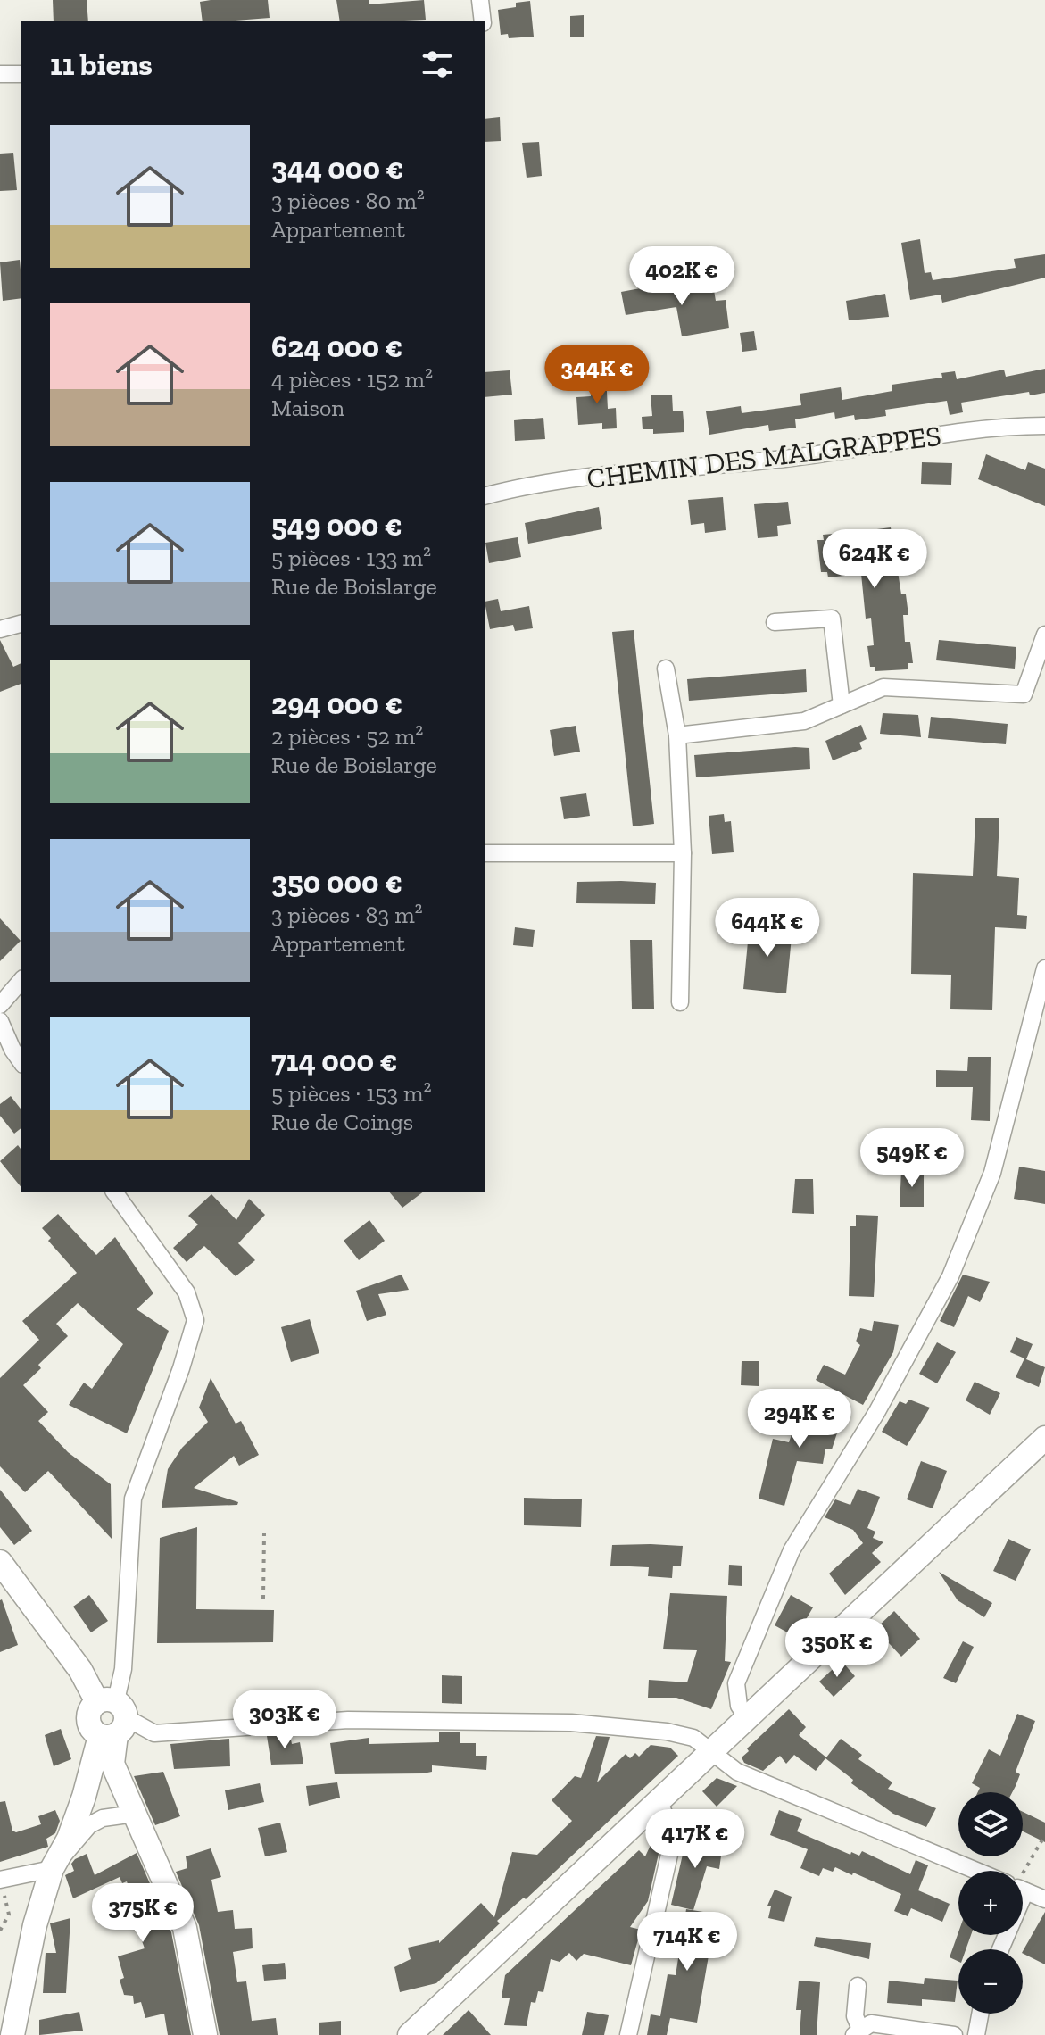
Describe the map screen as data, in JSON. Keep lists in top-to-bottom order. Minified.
{"streets":{"street":["CHEMIN DES MALGRAPPES"]},"page":{"heading":"11 biens","list":[{"name":"344 000 €","note":"3 pièces · 80 m² · Appartement"},{"name":"624 000 €","note":"4 pièces · 152 m² · Maison"},{"name":"549 000 €","note":"5 pièces · 133 m² · Rue de Boislarge"},{"name":"294 000 €","note":"2 pièces · 52 m² · Rue de Boislarge"},{"name":"350 000 €","note":"3 pièces · 83 m² · Appartement"},{"name":"714 000 €","note":"5 pièces · 153 m² · Rue de Coings"}],"price":["402K €","344K €","624K €","644K €","549K €","294K €","350K €","303K €","417K €","375K €","714K €"],"map_buttons":["+","−"]}}
